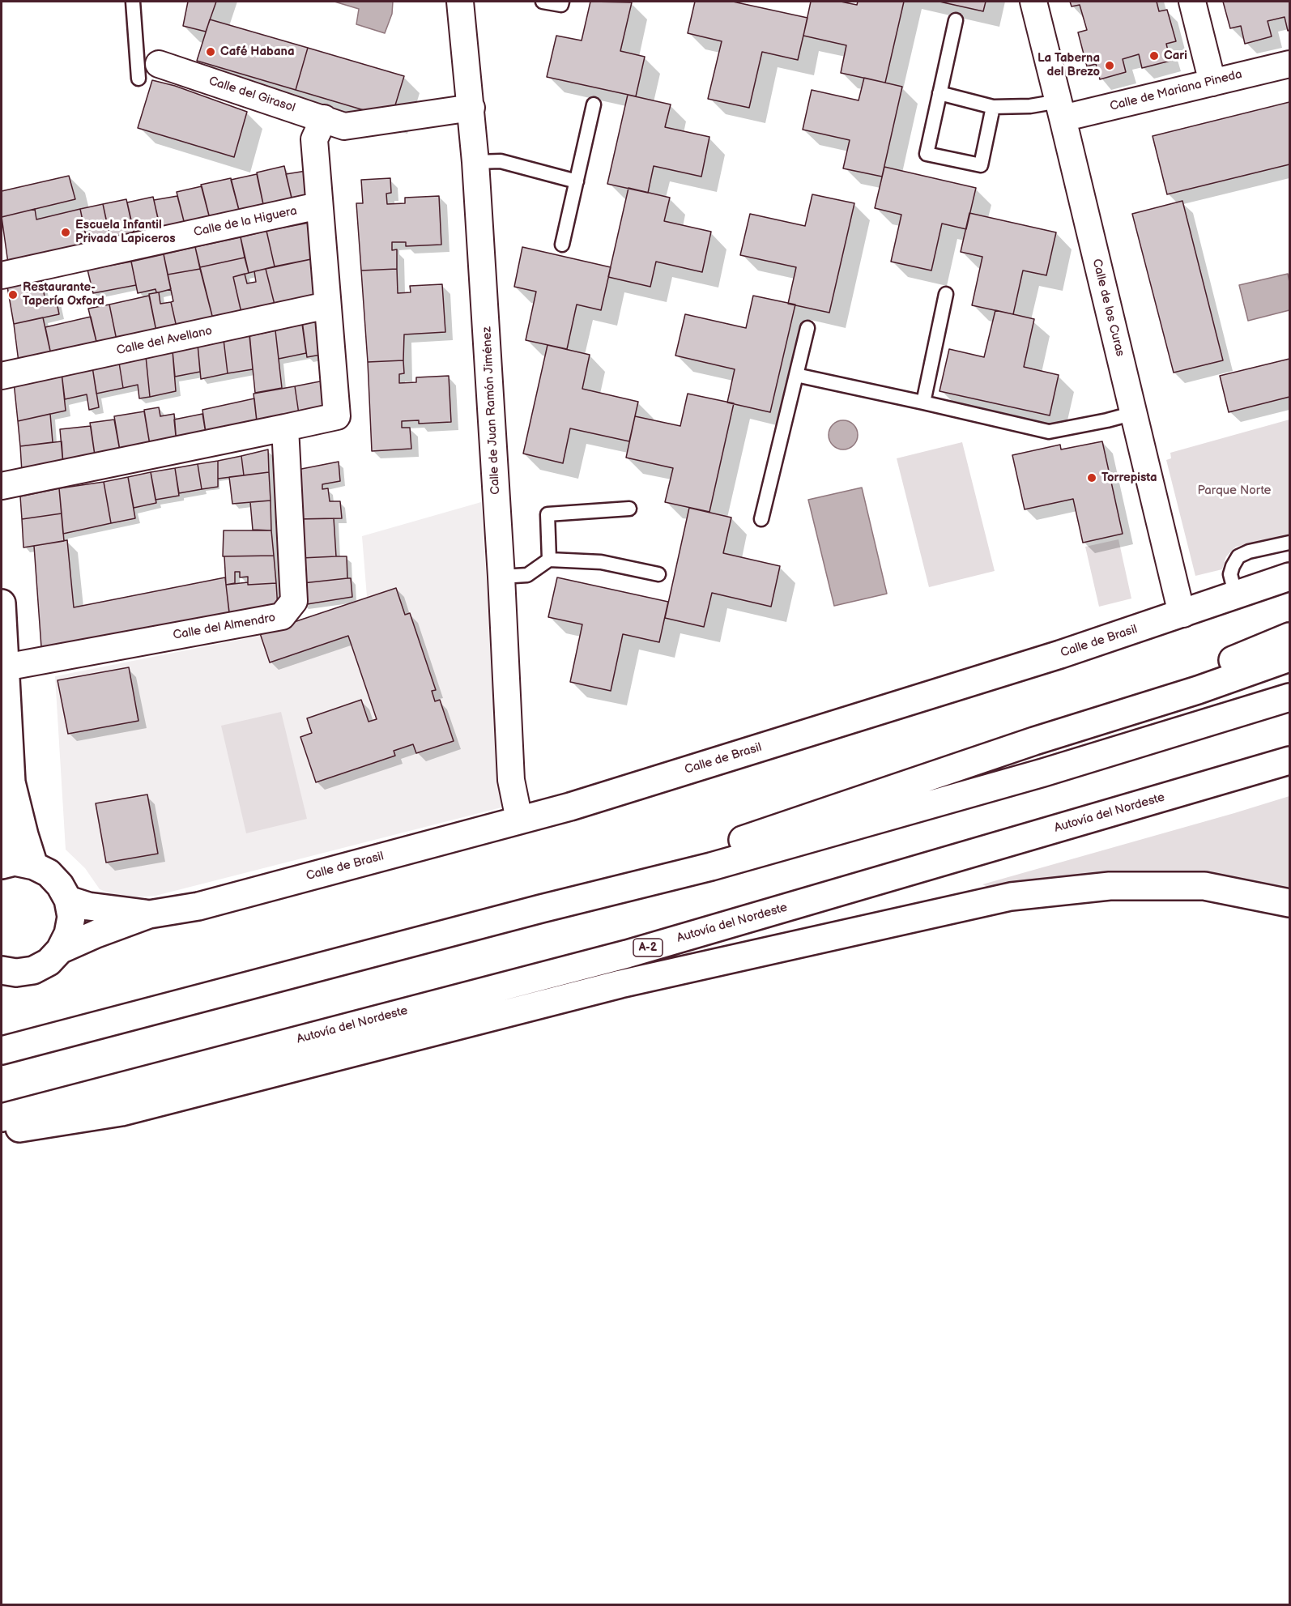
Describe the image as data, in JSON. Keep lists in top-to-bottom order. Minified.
{"streets":{"main road":["Calle de Brasil","Autovía del Nordeste","A-2"],"street":["Calle de Mariana Pineda","Calle del Girasol","Calle de la Higuera","Calle de los Curas","Calle del Avellano","Calle de Juan Ramón Jiménez","Calle del Almendro"]},"crossings":[["Calle de Mariana Pineda","Calle de los Curas"],["Calle de los Curas","Calle de Brasil"],["Calle de Juan Ramón Jiménez","Calle de Brasil"]],"parks":["Parque Norte"],"places":["Café Habana","Cari","La Taberna del Brezo","Escuela Infantil Privada Lapiceros","Restaurante- Tapería Oxford","Torrepista"]}
